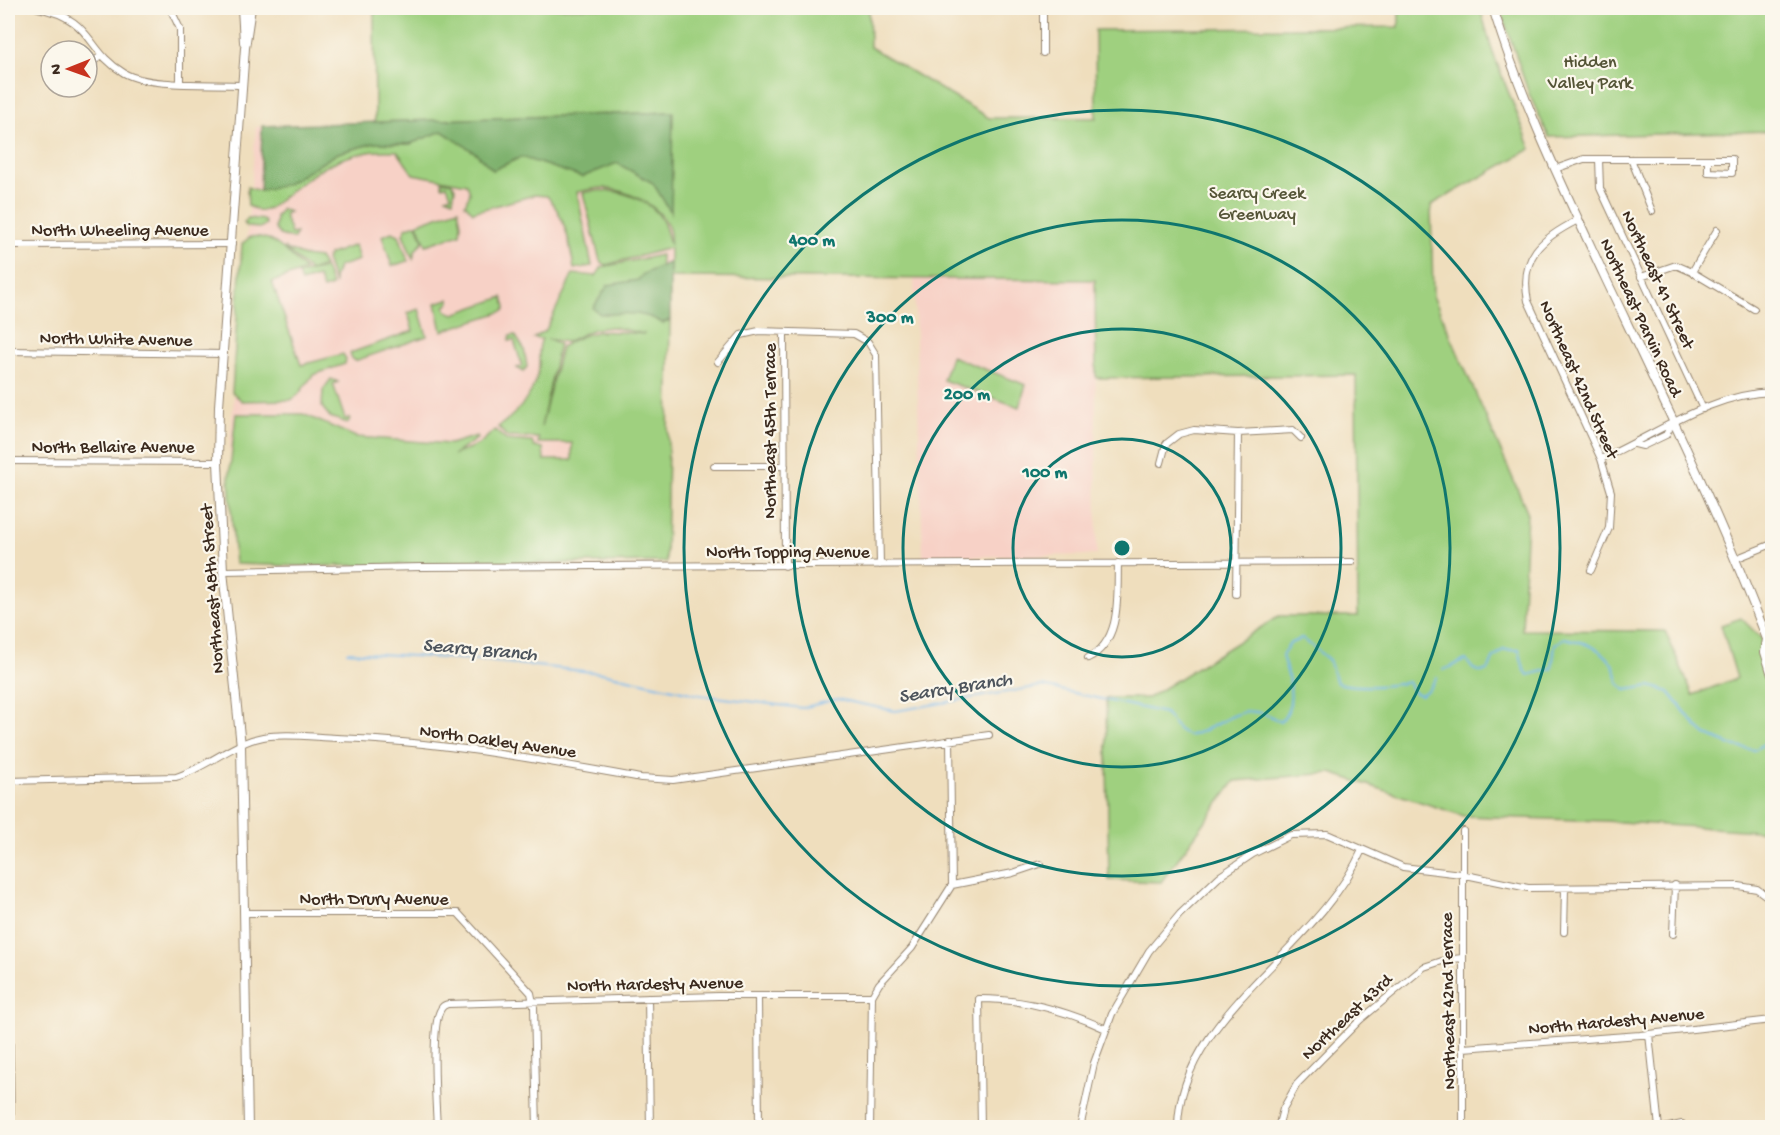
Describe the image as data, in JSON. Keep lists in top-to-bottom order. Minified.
{"streets":{"street":["North Wheeling Avenue","Northeast 41 Street","Northeast Parvin Road","North White Avenue","Northeast 42nd Street","Northeast 45th Terrace","North Bellaire Avenue","North Topping Avenue","Northeast 48th Street","North Oakley Avenue","North Drury Avenue","North Hardesty Avenue","Northeast 42nd Terrace","Northeast 43rd"]},"crossings":[["North Wheeling Avenue","Northeast 48th Street"],["Northeast Parvin Road","Northeast 42nd Street"],["North White Avenue","Northeast 48th Street"],["Northeast 45th Terrace","North Topping Avenue"],["North Bellaire Avenue","Northeast 48th Street"],["North Topping Avenue","Northeast 48th Street"],["Northeast 48th Street","North Oakley Avenue"],["Northeast 48th Street","North Drury Avenue"],["North Drury Avenue","North Hardesty Avenue"],["North Hardesty Avenue","Northeast 42nd Terrace"],["Northeast 42nd Terrace","Northeast 43rd"]],"water":["Searcy Branch"],"parks":["Hidden Valley Park","Searcy Creek Greenway"],"north":"left","rings":["400 m","300 m","200 m","100 m"]}
